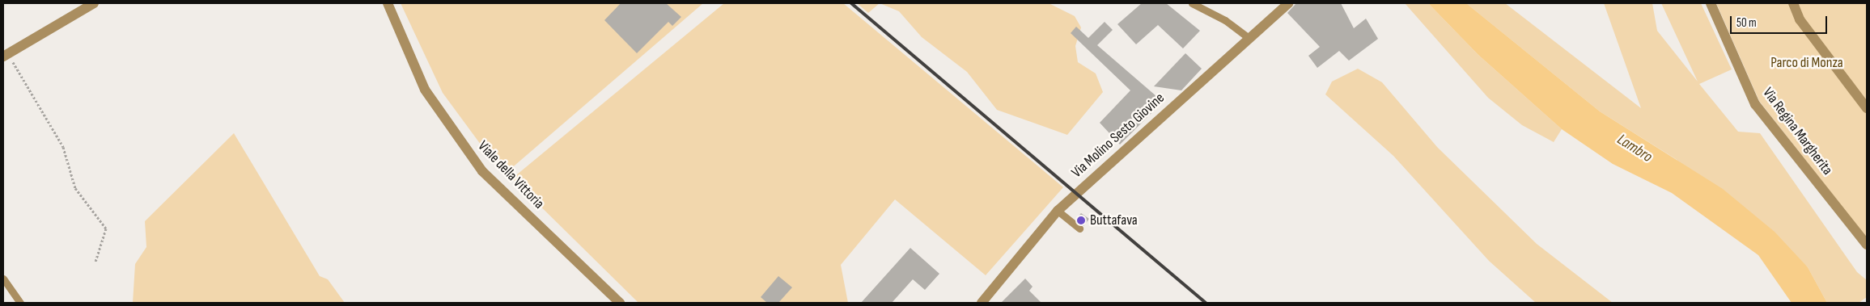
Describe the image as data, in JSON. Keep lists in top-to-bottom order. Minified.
{"streets":{"street":["Via Regina Margherita","Via Molino Sesto Giovine","Viale della Vittoria"]},"water":["Lambro"],"parks":["Parco di Monza"],"places":["Buttafava"],"scale_bar":"50 m"}
